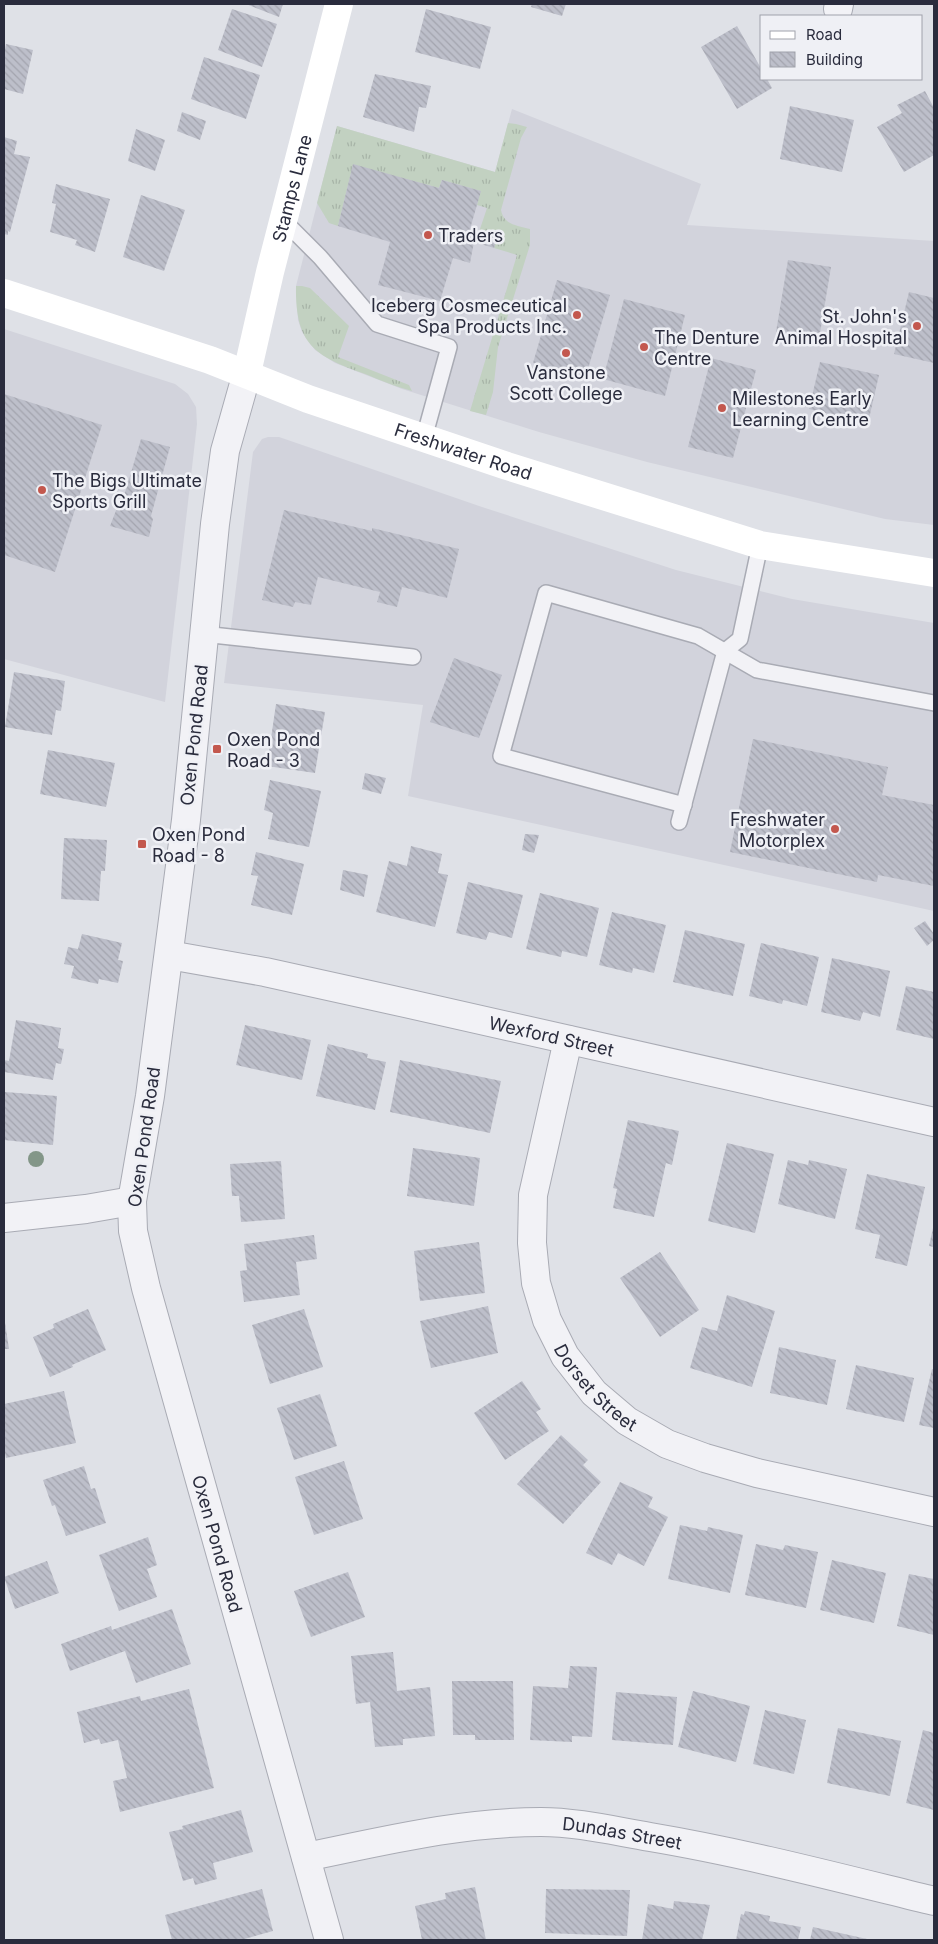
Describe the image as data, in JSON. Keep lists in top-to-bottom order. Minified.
{"streets":{"main road":["Stamps Lane","Freshwater Road"],"street":["Oxen Pond Road","Wexford Street","Dorset Street","Dundas Street"]},"crossings":[["Stamps Lane","Freshwater Road"],["Stamps Lane","Oxen Pond Road"],["Freshwater Road","Oxen Pond Road"],["Oxen Pond Road","Wexford Street"],["Oxen Pond Road","Dundas Street"],["Wexford Street","Dorset Street"]],"places":{"other":["Traders","Iceberg Cosmeceutical Spa Products Inc.","St. John's Animal Hospital","The Denture Centre","Vanstone Scott College","Milestones Early Learning Centre","The Bigs Ultimate Sports Grill","Freshwater Motorplex"],"transit":["Oxen Pond Road - 3","Oxen Pond Road - 8"]},"legend":["Road","Building"]}
